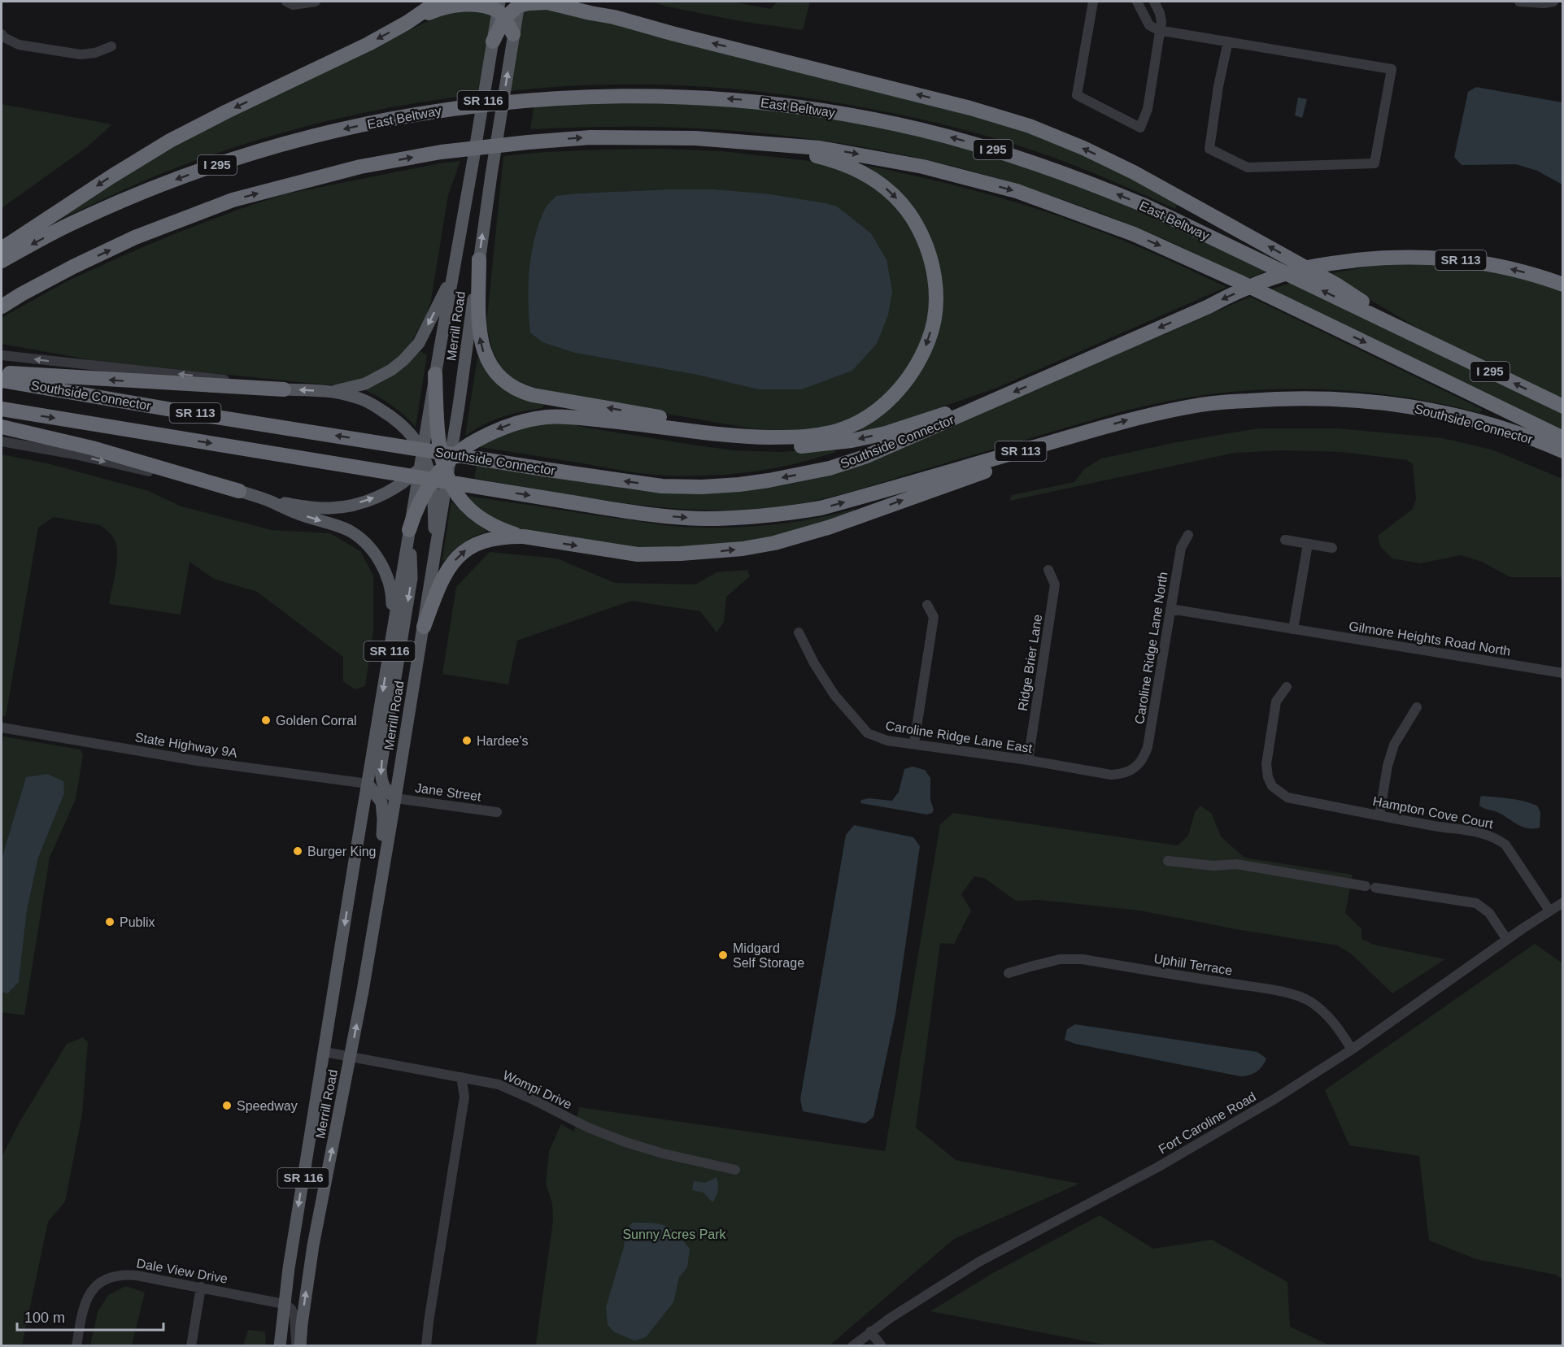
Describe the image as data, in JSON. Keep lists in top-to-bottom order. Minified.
{"streets":{"highway":["East Beltway","I 295","SR 113","Southside Connector"],"main road":["SR 116","Merrill Road"],"street":["Gilmore Heights Road North","Caroline Ridge Lane North","Ridge Brier Lane","Caroline Ridge Lane East","State Highway 9A","Jane Street","Hampton Cove Court","Uphill Terrace","Wompi Drive","Fort Caroline Road","Dale View Drive"]},"crossings":[["Merrill Road","State Highway 9A"],["Merrill Road","Jane Street"],["Merrill Road","Wompi Drive"],["Merrill Road","Dale View Drive"],["Gilmore Heights Road North","Caroline Ridge Lane North"],["Caroline Ridge Lane North","Caroline Ridge Lane East"],["Ridge Brier Lane","Caroline Ridge Lane East"],["Hampton Cove Court","Fort Caroline Road"],["Uphill Terrace","Fort Caroline Road"]],"parks":["Sunny Acres Park"],"places":["Golden Corral","Hardee's","Burger King","Publix","Midgard Self Storage","Speedway"],"scale_bar":"100 m"}
